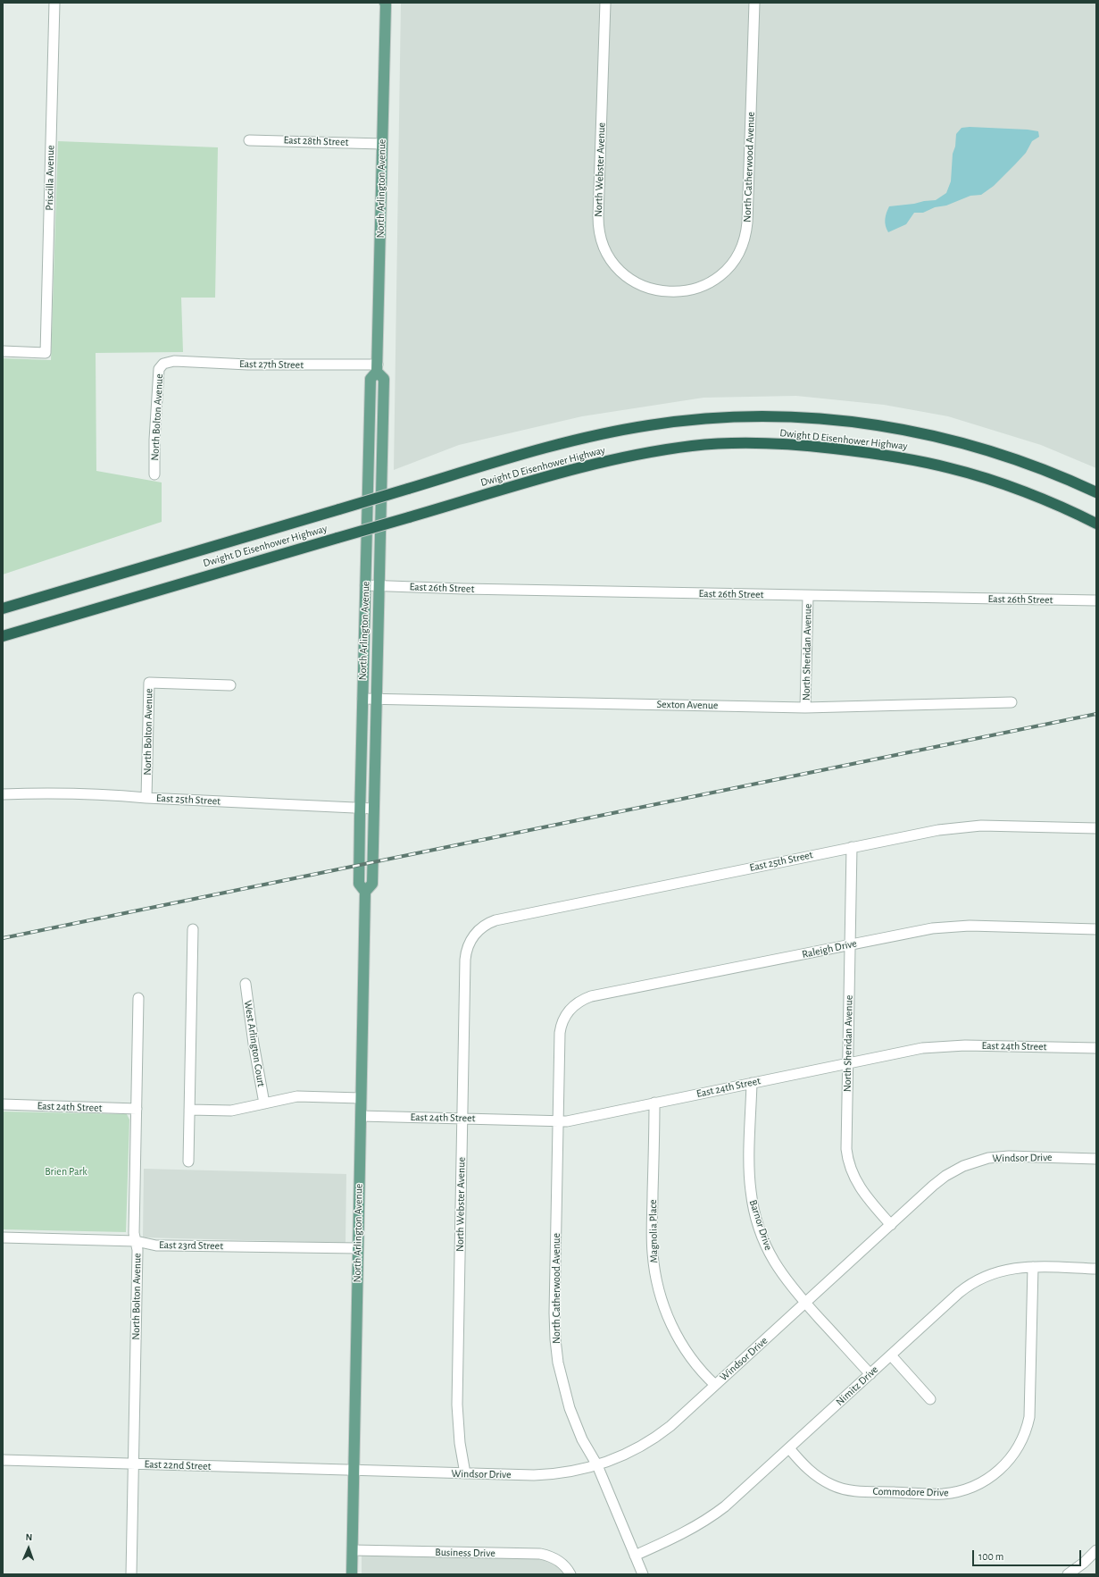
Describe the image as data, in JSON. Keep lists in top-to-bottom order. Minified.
{"streets":{"highway":["Dwight D Eisenhower Highway"],"main road":["North Arlington Avenue"],"street":["East 28th Street","North Catherwood Avenue","North Webster Avenue","Priscilla Avenue","East 27th Street","North Bolton Avenue","East 26th Street","North Sheridan Avenue","Sexton Avenue","East 25th Street","Raleigh Drive","West Arlington Court","East 24th Street","Windsor Drive","Barnor Drive","Magnolia Place","East 23rd Street","Nimitz Drive","East 22nd Street","Commodore Drive","Business Drive"]},"crossings":[["East 28th Street","North Arlington Avenue"],["North Catherwood Avenue","North Webster Avenue"],["North Catherwood Avenue","Raleigh Drive"],["North Catherwood Avenue","East 24th Street"],["North Catherwood Avenue","Windsor Drive"],["North Catherwood Avenue","Nimitz Drive"],["North Webster Avenue","East 25th Street"],["North Webster Avenue","East 24th Street"],["North Webster Avenue","Windsor Drive"],["North Arlington Avenue","East 27th Street"],["North Arlington Avenue","East 26th Street"],["North Arlington Avenue","Sexton Avenue"],["North Arlington Avenue","East 25th Street"],["North Arlington Avenue","East 24th Street"],["North Arlington Avenue","Windsor Drive"],["North Arlington Avenue","East 23rd Street"],["North Arlington Avenue","East 22nd Street"],["North Arlington Avenue","Business Drive"],["East 27th Street","North Bolton Avenue"],["North Bolton Avenue","East 25th Street"],["North Bolton Avenue","East 24th Street"],["North Bolton Avenue","East 23rd Street"],["North Bolton Avenue","East 22nd Street"],["East 26th Street","North Sheridan Avenue"],["North Sheridan Avenue","Sexton Avenue"],["North Sheridan Avenue","East 25th Street"],["North Sheridan Avenue","Raleigh Drive"],["North Sheridan Avenue","East 24th Street"],["North Sheridan Avenue","Windsor Drive"],["East 24th Street","Barnor Drive"],["East 24th Street","Magnolia Place"],["Windsor Drive","Barnor Drive"],["Windsor Drive","Magnolia Place"],["Windsor Drive","East 22nd Street"],["Barnor Drive","Nimitz Drive"],["Nimitz Drive","Commodore Drive"]],"parks":["Brien Park"],"scale_bar":"100 m","north":"top"}
